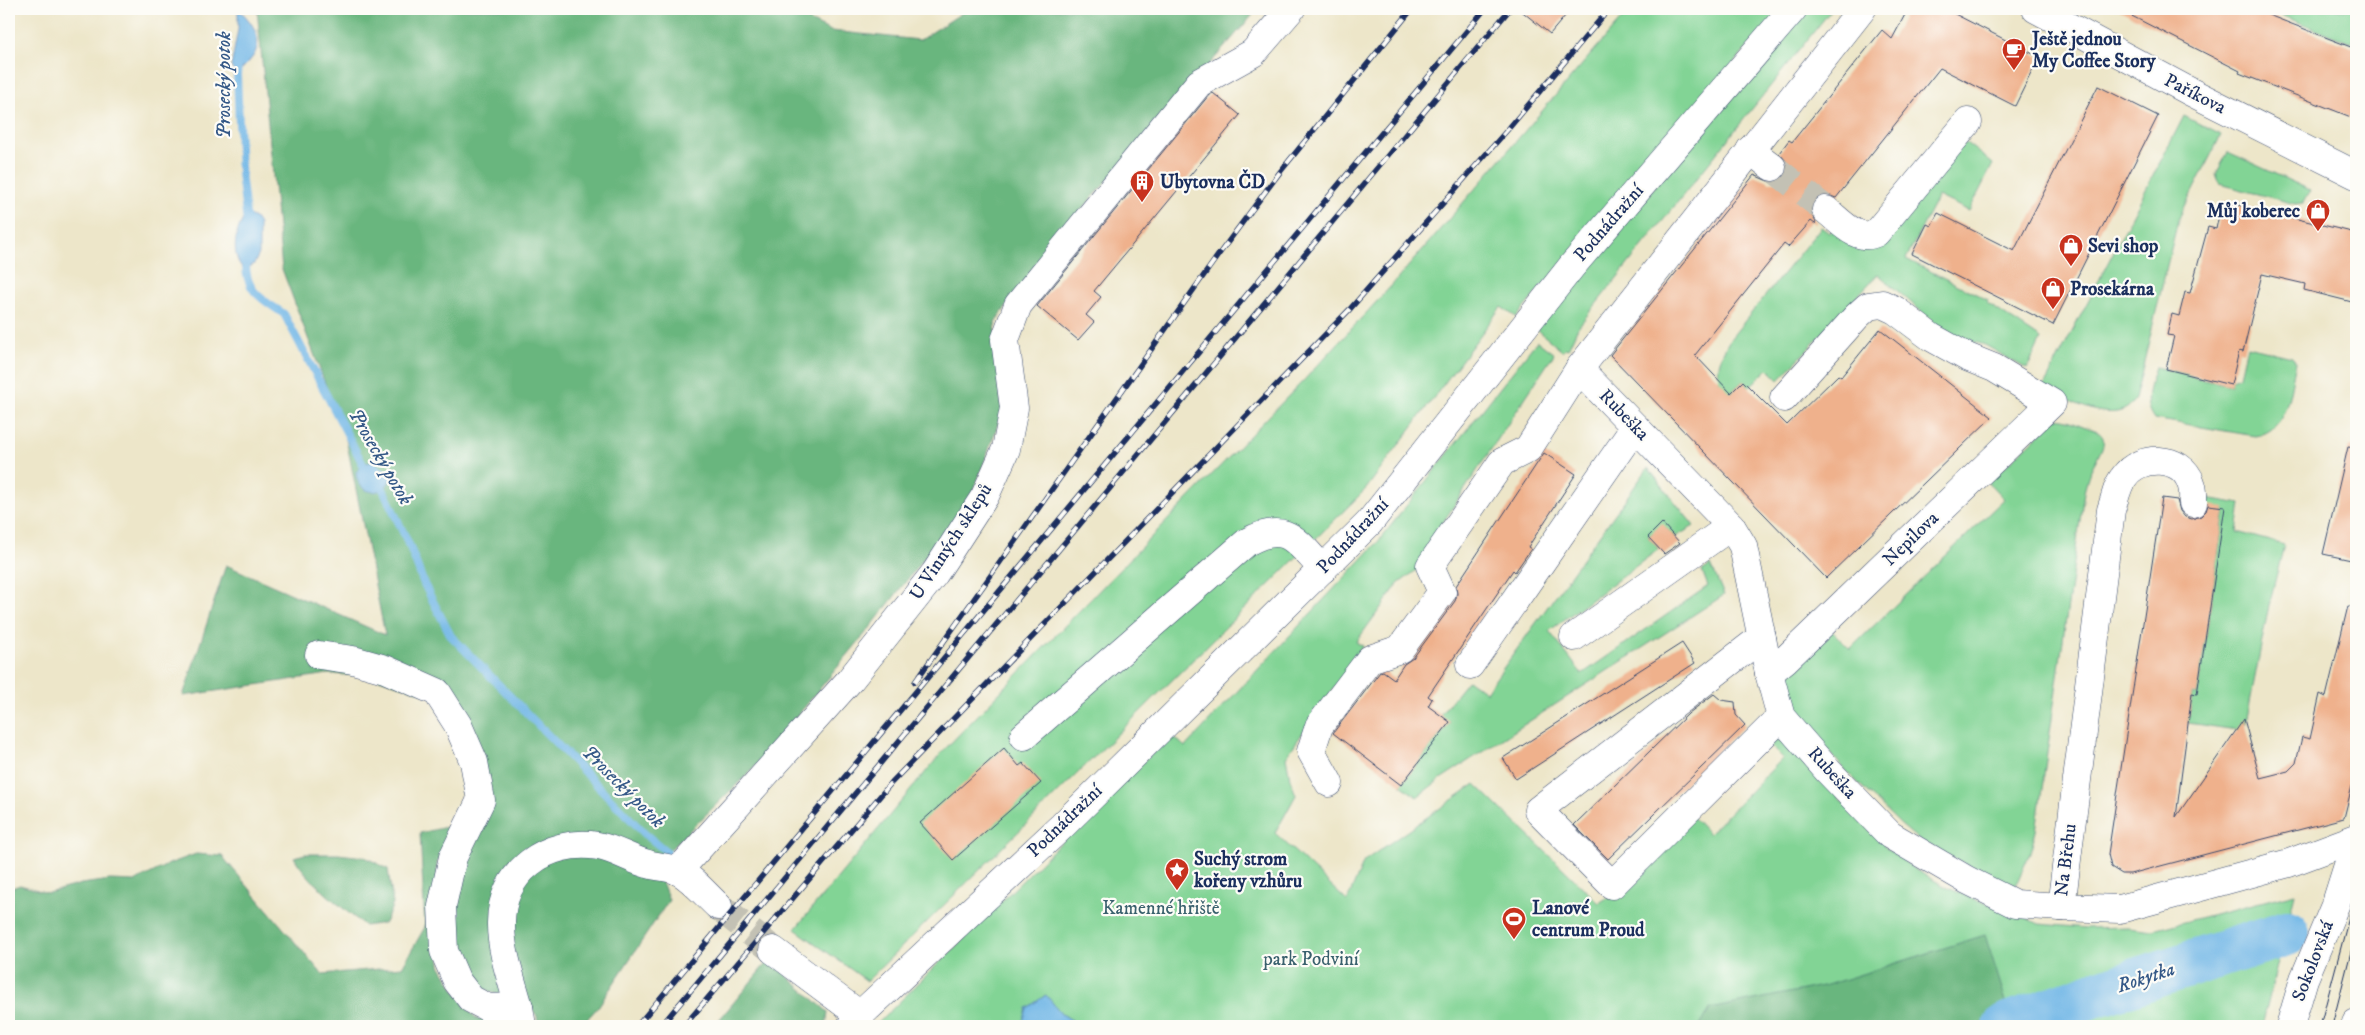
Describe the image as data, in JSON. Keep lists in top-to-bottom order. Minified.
{"streets":{"street":["Paříkova","Podnádražní","Rubeška","Nepilova","U Vinných sklepů","Na Břehu","Sokolovská"]},"crossings":[["Rubeška","Nepilova"],["Rubeška","Na Břehu"],["Na Břehu","Sokolovská"]],"water":["Prosecký potok","Rokytka"],"parks":["Kamenné hřiště","park Podviní"],"places":{"cafe":["Ještě jednou My Coffee Story"],"building":["Ubytovna ČD"],"shop":["Můj koberec","Sevi shop","Prosekárna"],"place":["Suchý strom kořeny vzhůru"],"sports":["Lanové centrum Proud"]}}
